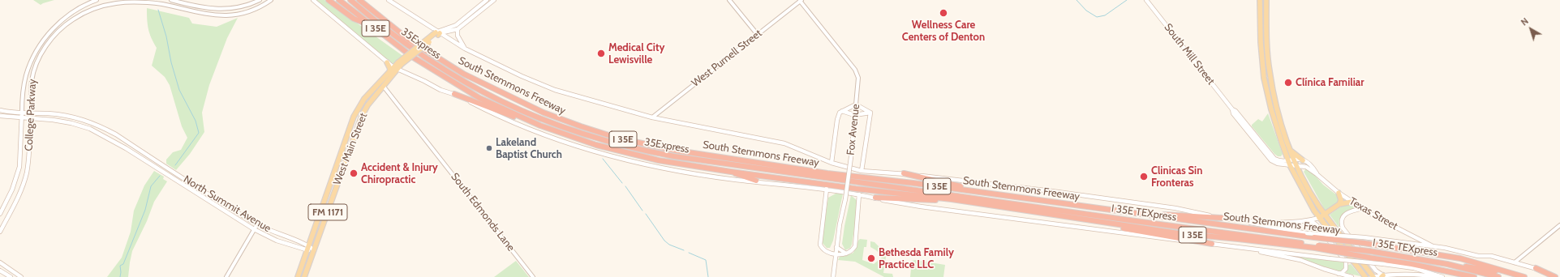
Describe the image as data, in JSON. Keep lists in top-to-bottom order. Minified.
{"streets":{"highway":["I 35E","35Express","South Stemmons Freeway","I 35E TEXpress"],"main road":["South Mill Street","College Parkway","Fox Avenue","West Main Street","North Summit Avenue","FM 1171","Texas Street"],"street":["West Purnell Street","South Edmonds Lane"]},"crossings":[["I 35E","South Stemmons Freeway"],["35Express","I 35E TEXpress"],["South Mill Street","Texas Street"],["West Purnell Street","South Stemmons Freeway"],["West Purnell Street","Fox Avenue"],["South Stemmons Freeway","West Main Street"],["South Stemmons Freeway","I 35E TEXpress"],["South Stemmons Freeway","Texas Street"],["College Parkway","North Summit Avenue"],["West Main Street","North Summit Avenue"],["West Main Street","South Edmonds Lane"]],"places":["Wellness Care Centers of Denton","Medical City Lewisville","Clínica Familiar","Lakeland Baptist Church","Accident & Injury Chiropractic","Clinicas Sin Fronteras","Bethesda Family Practice LLC"],"north":"top left"}
